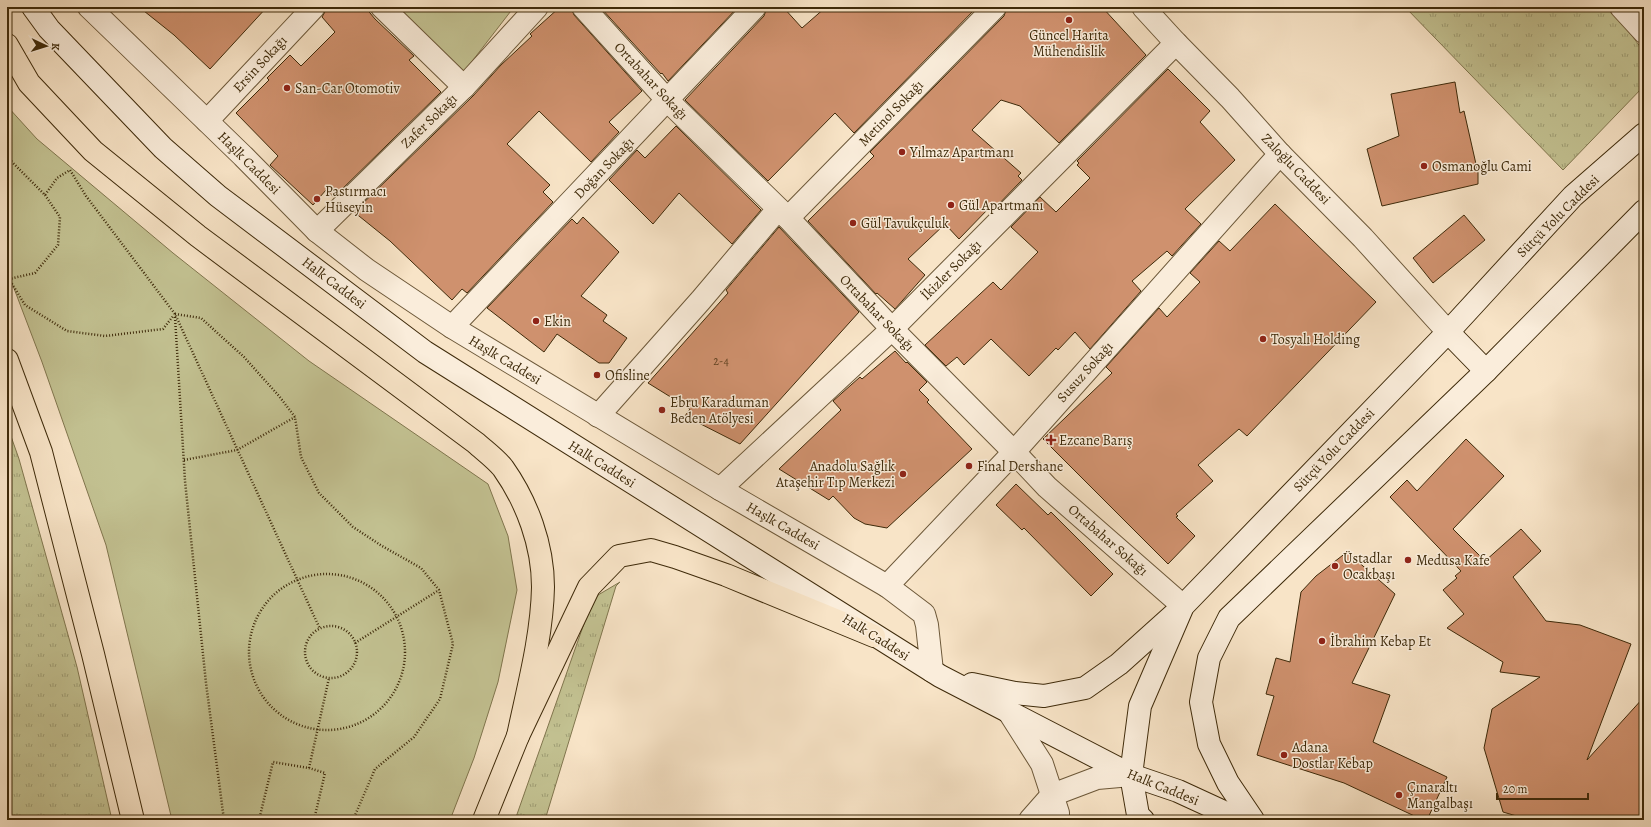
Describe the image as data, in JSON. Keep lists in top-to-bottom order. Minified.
{"streets":{"street":["Ersin Sokağı","Ortabahar Sokağı","Metinol Sokağı","Zafer Sokağı","Haşlk Caddesi","Doğan Sokağı","Zaloğlu Caddesi","Sütçü Yolu Caddesi","İkizler Sokağı","Halk Caddesi","Susuz Sokağı"]},"crossings":[["Ersin Sokağı","Haşlk Caddesi"],["Ortabahar Sokağı","Metinol Sokağı"],["Ortabahar Sokağı","Doğan Sokağı"],["Ortabahar Sokağı","Sütçü Yolu Caddesi"],["Ortabahar Sokağı","İkizler Sokağı"],["Ortabahar Sokağı","Susuz Sokağı"],["Metinol Sokağı","Haşlk Caddesi"],["Zafer Sokağı","Haşlk Caddesi"],["Haşlk Caddesi","Doğan Sokağı"],["Haşlk Caddesi","İkizler Sokağı"],["Haşlk Caddesi","Halk Caddesi"],["Haşlk Caddesi","Susuz Sokağı"],["Zaloğlu Caddesi","Sütçü Yolu Caddesi"],["Zaloğlu Caddesi","İkizler Sokağı"],["Zaloğlu Caddesi","Susuz Sokağı"],["Sütçü Yolu Caddesi","Halk Caddesi"]],"places":{"other":["Güncel Harita Mühendislik","San-Car Otomotiv","Yılmaz Apartmanı","Osmanoğlu Cami","Pastırmacı Hüseyin","Gül Apartmanı","Gül Tavukçuluk","Ekin","Tosyalı Holding","Ofisline","Ebru Karaduman Beden Atölyesi","Final Dershane","Anadolu Sağlık Ataşehir Tıp Merkezi","Medusa Kafe","Üstadlar Ocakbaşı","İbrahim Kebap Et","Adana Dostlar Kebap","Çınaraltı Mangalbaşı"],"health":["Ezcane Barış"]},"house_numbers":["2-4"],"scale_bar":"20 m","north":"right"}
